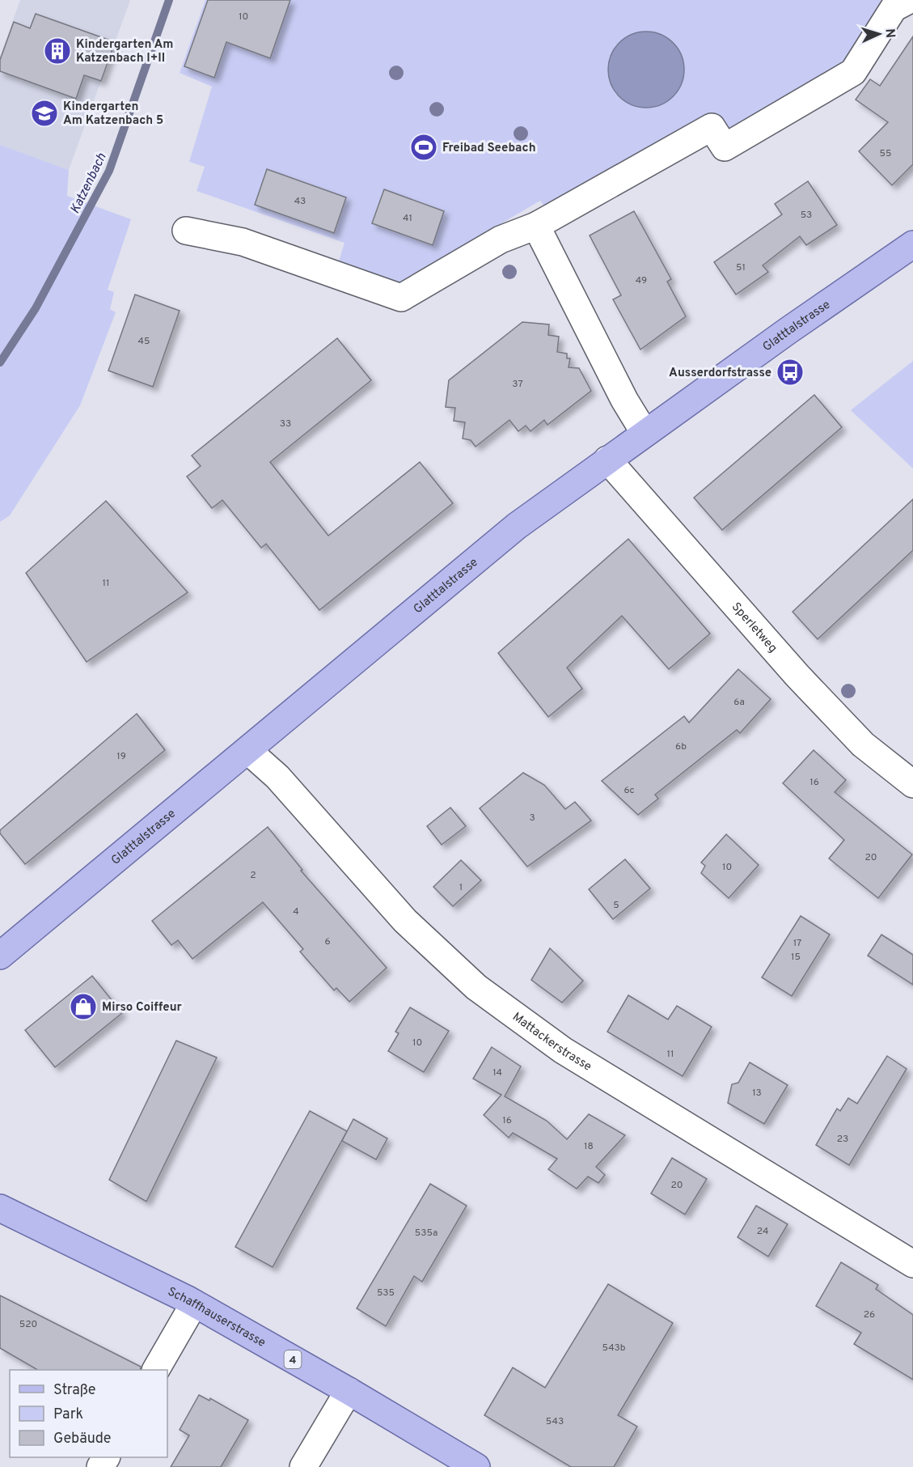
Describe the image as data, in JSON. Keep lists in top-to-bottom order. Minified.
{"streets":{"main road":["Glatttalstrasse","Schaffhauserstrasse","4"],"street":["Sperletweg","Mattackerstrasse"]},"crossings":[["Glatttalstrasse","Sperletweg"],["Glatttalstrasse","Mattackerstrasse"]],"water":["Katzenbach"],"places":{"building":["Kindergarten Am Katzenbach I+II"],"school or university":["Kindergarten Am Katzenbach 5"],"sports":["Freibad Seebach"],"bus stop":["Ausserdorfstrasse"],"shop":["Mirso Coiffeur"]},"house_numbers":["10","55","43","53","41","51","49","45","37","33","11","6a","6b","19","16","6c","3","20","10","2","1","5","4","6","17","15","10","11","14","13","16","23","18","20","24","535a","535","26","520","543b","543"],"legend":["Straße","Park","Gebäude"],"north":"right"}
